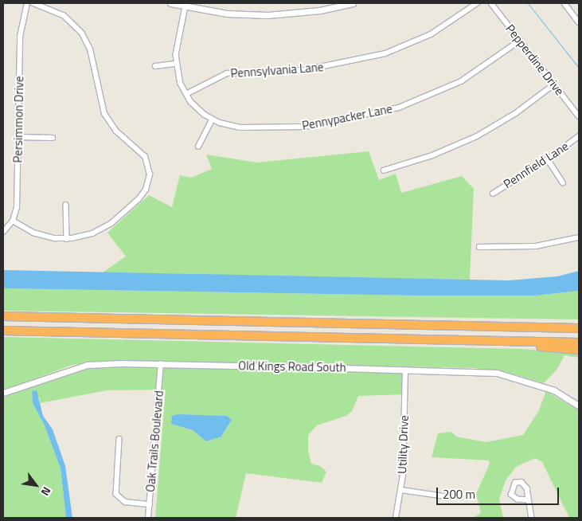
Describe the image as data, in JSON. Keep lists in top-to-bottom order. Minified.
{"streets":{"street":["Pepperdine Drive","Pennsylvania Lane","Pennypacker Lane","Persimmon Drive","Pennfield Lane","Old Kings Road South","Oak Trails Boulevard","Utility Drive"]},"crossings":[["Pepperdine Drive","Pennypacker Lane"],["Pennsylvania Lane","Pennypacker Lane"],["Old Kings Road South","Oak Trails Boulevard"],["Old Kings Road South","Utility Drive"]],"scale_bar":"200 m","north":"bottom right"}
